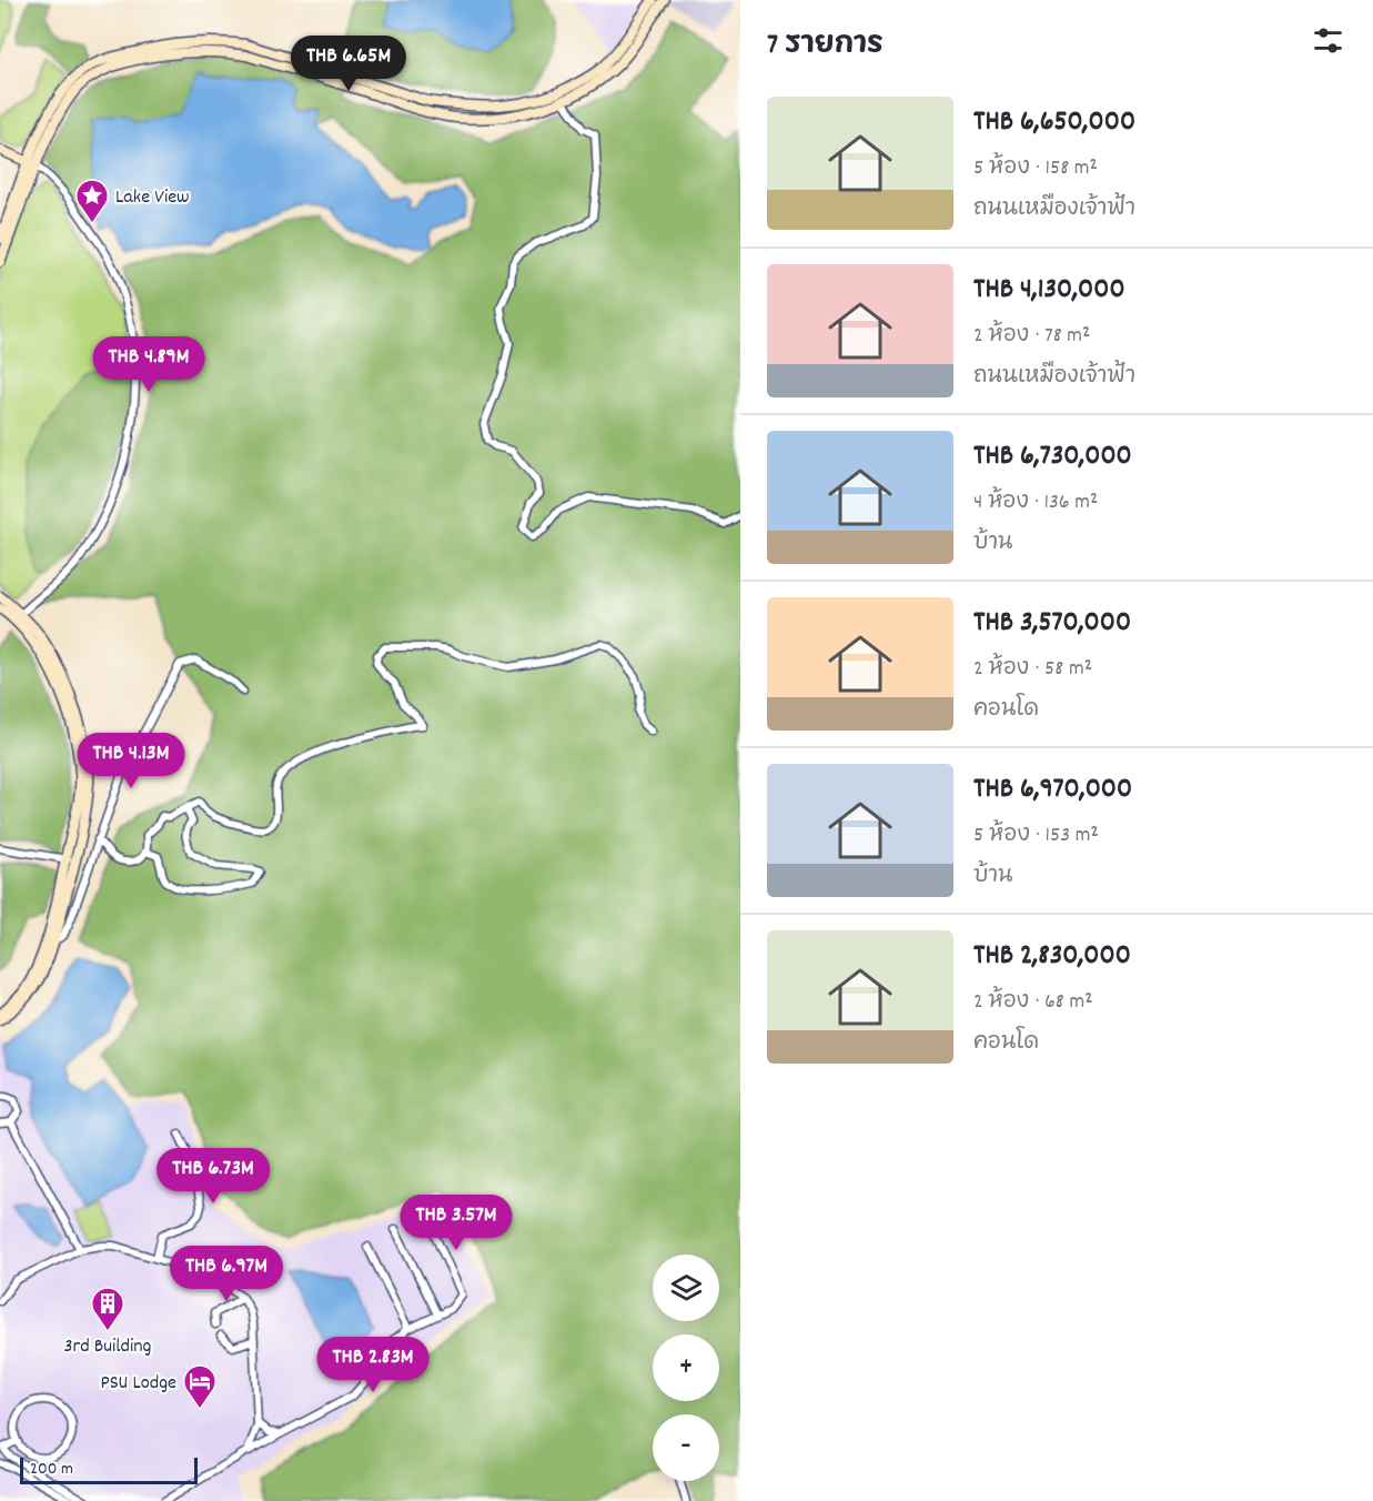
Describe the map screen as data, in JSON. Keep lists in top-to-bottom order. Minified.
{"places":{"place":["Lake View"],"building":["3rd Building"],"hotel":["PSU Lodge"]},"scale_bar":"200 m","page":{"heading":"7 รายการ","price":["THB 6.65M","THB 4.89M","THB 4.13M","THB 6.73M","THB 3.57M","THB 6.97M","THB 2.83M"],"list":[{"name":"THB 6,650,000","note":"5 ห้อง · 158 m² · ถนนเหมืองเจ้าฟ้า"},{"name":"THB 4,130,000","note":"2 ห้อง · 78 m² · ถนนเหมืองเจ้าฟ้า"},{"name":"THB 6,730,000","note":"4 ห้อง · 136 m² · บ้าน"},{"name":"THB 3,570,000","note":"2 ห้อง · 58 m² · คอนโด"},{"name":"THB 6,970,000","note":"5 ห้อง · 153 m² · บ้าน"},{"name":"THB 2,830,000","note":"2 ห้อง · 68 m² · คอนโด"}],"map_buttons":["+","−"],"scale":"200 m"}}
